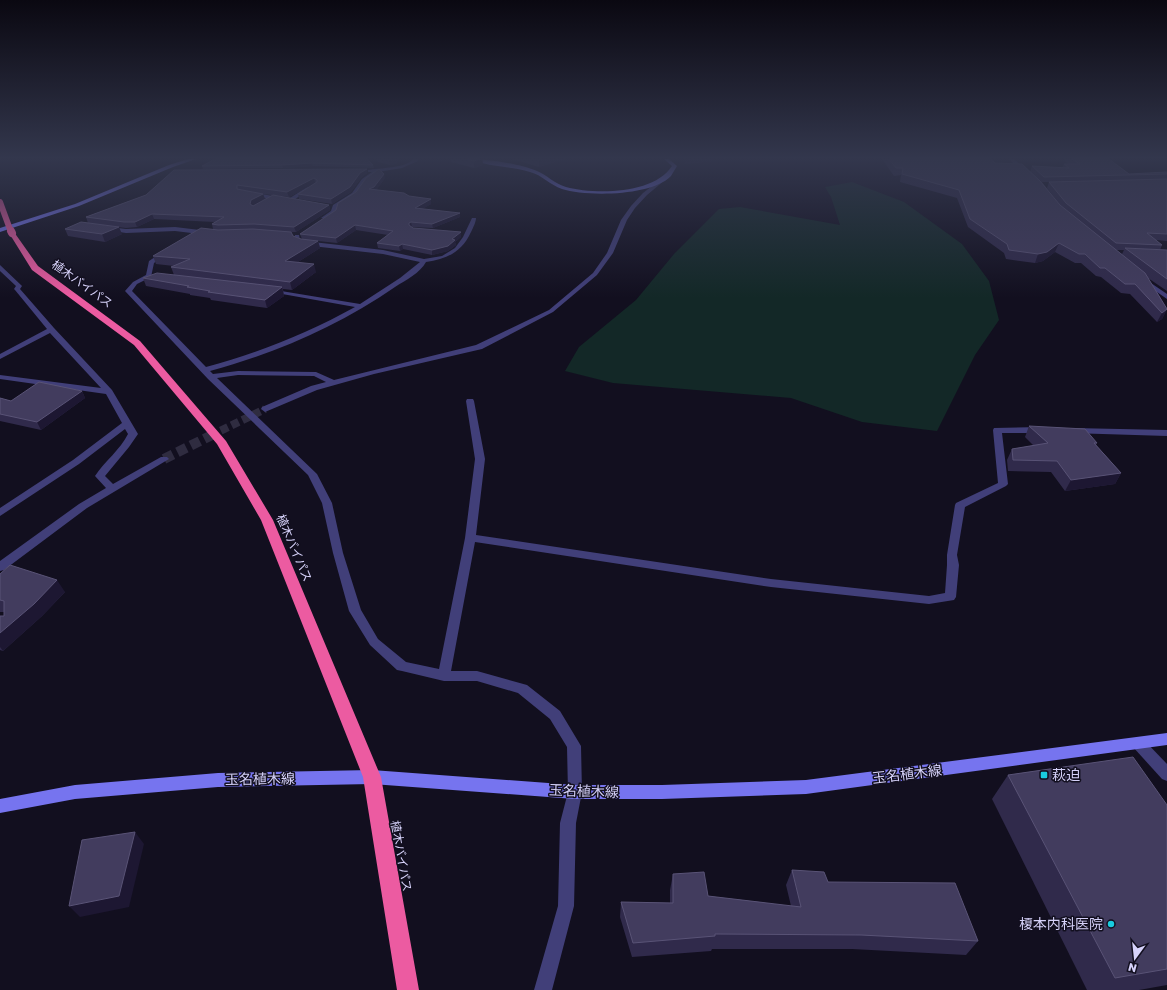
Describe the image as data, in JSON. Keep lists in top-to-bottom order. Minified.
{"streets":{"highway":["植木バイパス"],"main road":["玉名植木線"]},"crossings":[["植木バイパス","玉名植木線"]],"places":{"transit":["萩迫"],"other":["榎本内科医院"]},"north":"bottom"}
